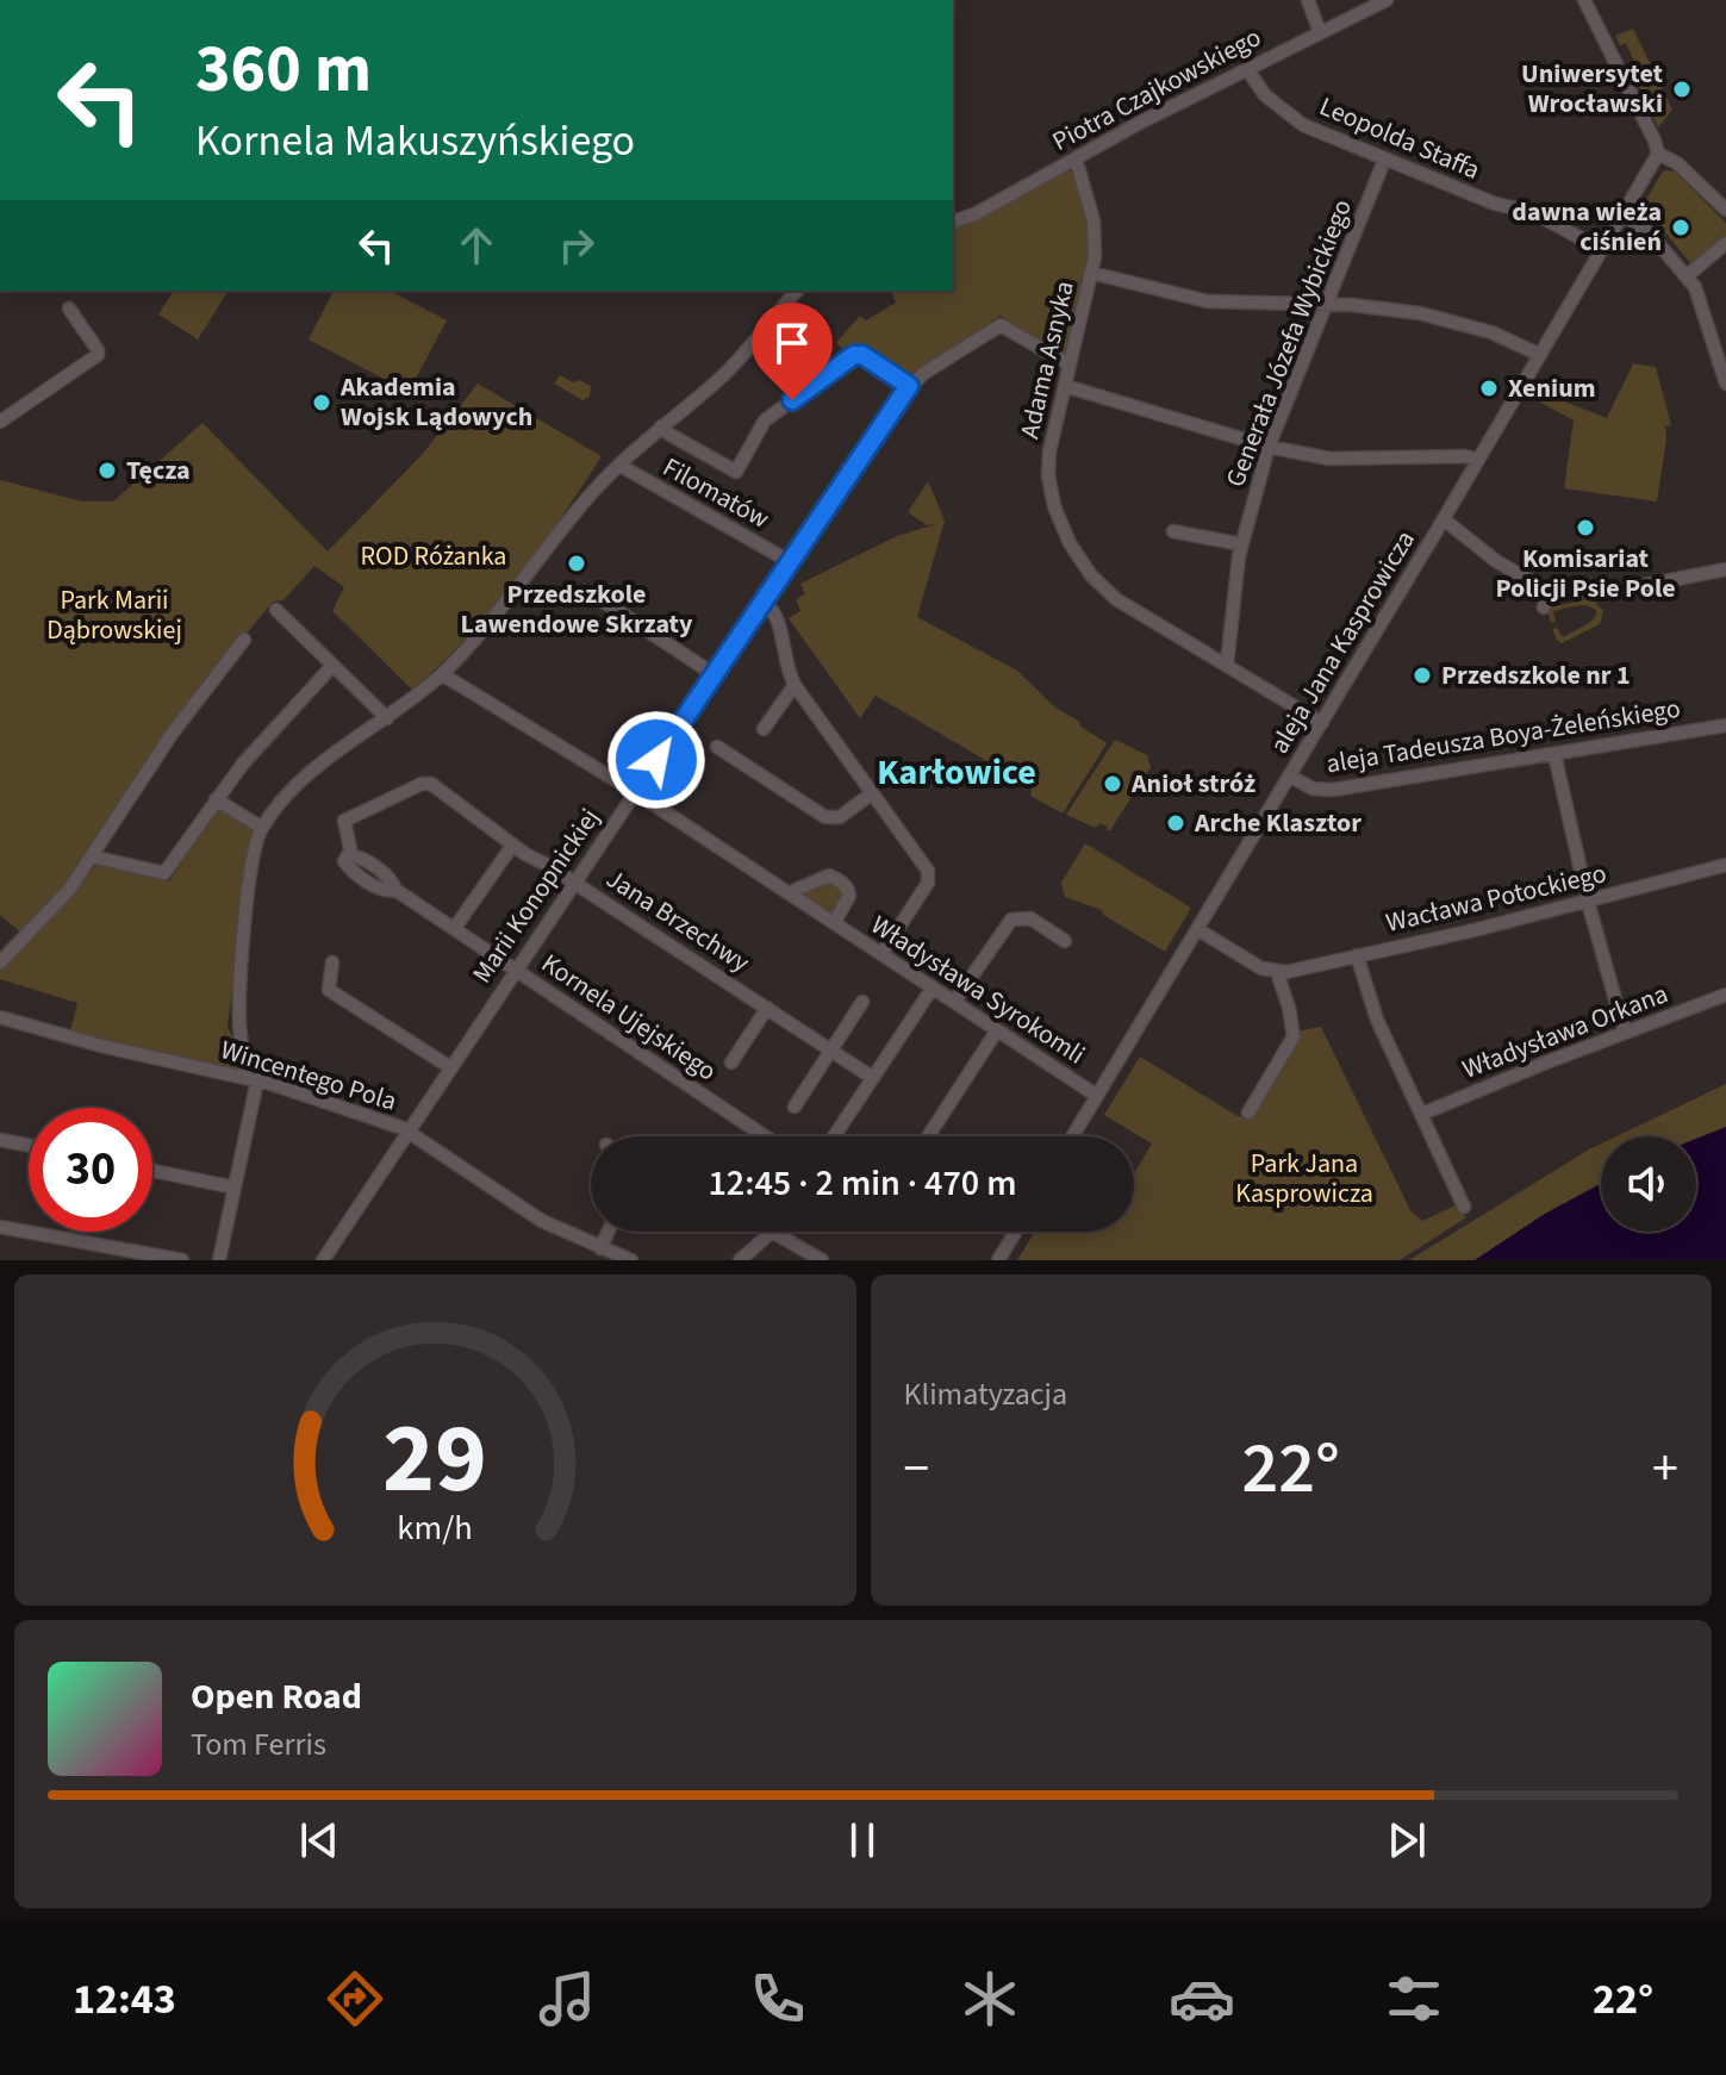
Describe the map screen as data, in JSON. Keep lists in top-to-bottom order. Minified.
{"streets":{"street":["Piotra Czajkowskiego","Leopolda Staffa","Generała Józefa Wybickiego","Adama Asnyka","Filomatów","aleja Jana Kasprowicza","aleja Tadeusza Boya-Żeleńskiego","Marii Konopnickiej","Wacława Potockiego","Jana Brzechwy","Władysława Syrokomli","Kornela Ujejskiego","Władysława Orkana","Wincentego Pola"]},"crossings":[["Piotra Czajkowskiego","Leopolda Staffa"],["Piotra Czajkowskiego","Adama Asnyka"],["Leopolda Staffa","Generała Józefa Wybickiego"],["Leopolda Staffa","aleja Jana Kasprowicza"],["Generała Józefa Wybickiego","Adama Asnyka"],["Adama Asnyka","aleja Jana Kasprowicza"],["Adama Asnyka","Marii Konopnickiej"],["Filomatów","Marii Konopnickiej"],["aleja Jana Kasprowicza","aleja Tadeusza Boya-Żeleńskiego"],["aleja Jana Kasprowicza","Władysława Syrokomli"],["Marii Konopnickiej","Jana Brzechwy"],["Marii Konopnickiej","Władysława Syrokomli"],["Marii Konopnickiej","Kornela Ujejskiego"],["Marii Konopnickiej","Wincentego Pola"],["Jana Brzechwy","Kornela Ujejskiego"]],"districts":["Karłowice"],"parks":["ROD Różanka","Park Marii Dąbrowskiej","Park Jana Kasprowicza"],"places":["Uniwersytet Wrocławski","dawna wieża ciśnień","Xenium","Akademia Wojsk Lądowych","Tęcza","Komisariat Policji Psie Pole","Przedszkole Lawendowe Skrzaty","Przedszkole nr 1","Anioł stróż","Arche Klasztor"],"page":{"turn":["360 m","Kornela Makuszyńskiego"],"limit":"30","trip":"12:45 · 2 min · 470 m","tile":"Klimatyzacja","heat":["−","22°","+"],"song":["Open Road","Tom Ferris"],"tabs":["12:43","22°"],"gauge":["29","km/h"]}}
